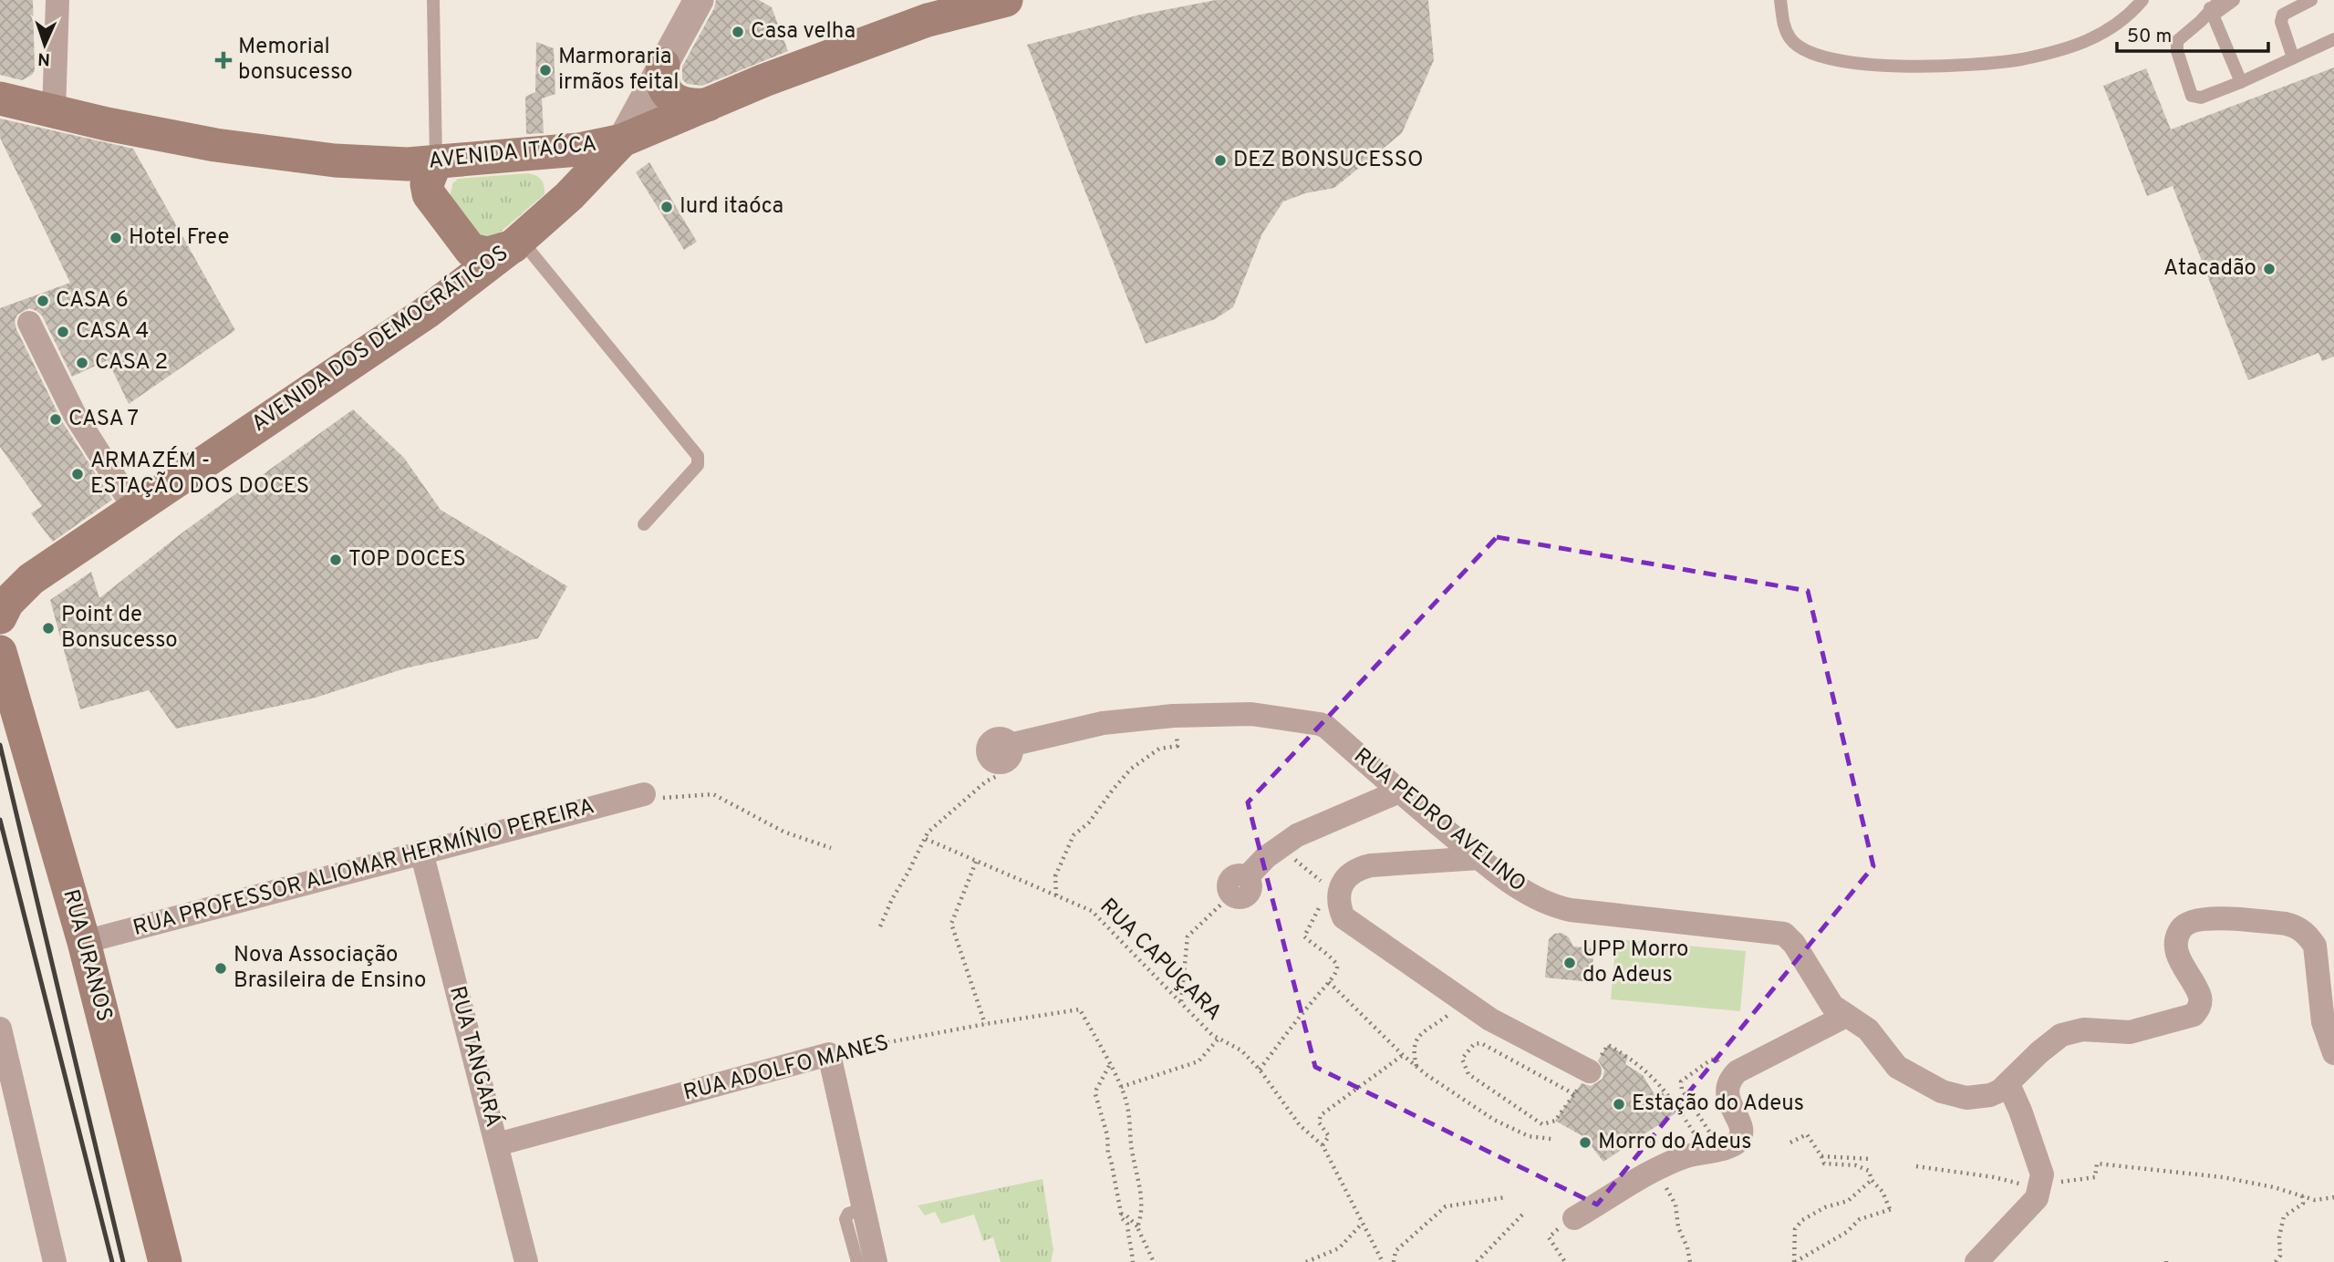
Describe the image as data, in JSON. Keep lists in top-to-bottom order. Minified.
{"streets":{"main road":["AVENIDA ITAÓCA","AVENIDA DOS DEMOCRÁTICOS","RUA URANOS"],"street":["RUA PEDRO AVELINO","RUA PROFESSOR ALIOMAR HERMÍNIO PEREIRA","RUA TANGARÁ","RUA ADOLFO MANES"],"path":["RUA CAPUÇARA"]},"crossings":[["AVENIDA ITAÓCA","AVENIDA DOS DEMOCRÁTICOS"],["RUA PROFESSOR ALIOMAR HERMÍNIO PEREIRA","RUA URANOS"],["RUA PROFESSOR ALIOMAR HERMÍNIO PEREIRA","RUA TANGARÁ"],["RUA TANGARÁ","RUA ADOLFO MANES"]],"places":{"other":["Casa velha","Marmoraria irmãos feital","DEZ BONSUCESSO","Iurd itaóca","Hotel Free","Atacadão","CASA 6","CASA 4","CASA 2","CASA 7","ARMAZÉM - ESTAÇÃO DOS DOCES","TOP DOCES","Point de Bonsucesso","UPP Morro do Adeus","Nova Associação Brasileira de Ensino","Estação do Adeus","Morro do Adeus"],"health":["Memorial bonsucesso"]},"scale_bar":"50 m","north":"bottom"}
